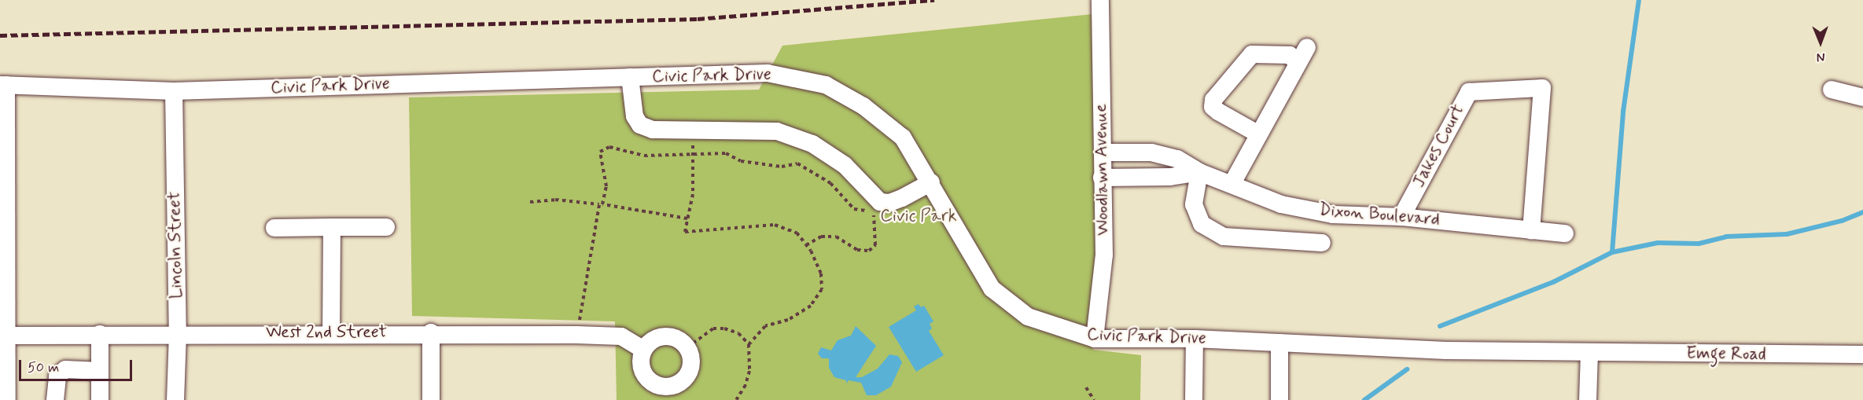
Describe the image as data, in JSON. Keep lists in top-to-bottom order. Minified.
{"streets":{"street":["Civic Park Drive","Jakes Court","Woodlawn Avenue","Dixon Boulevard","Lincoln Street","West 2nd Street","Emge Road"]},"crossings":[["Civic Park Drive","Woodlawn Avenue"],["Civic Park Drive","Lincoln Street"],["Civic Park Drive","Emge Road"],["Jakes Court","Dixon Boulevard"],["Woodlawn Avenue","Dixon Boulevard"],["Lincoln Street","West 2nd Street"]],"parks":["Civic Park"],"scale_bar":"50 m","north":"bottom"}
